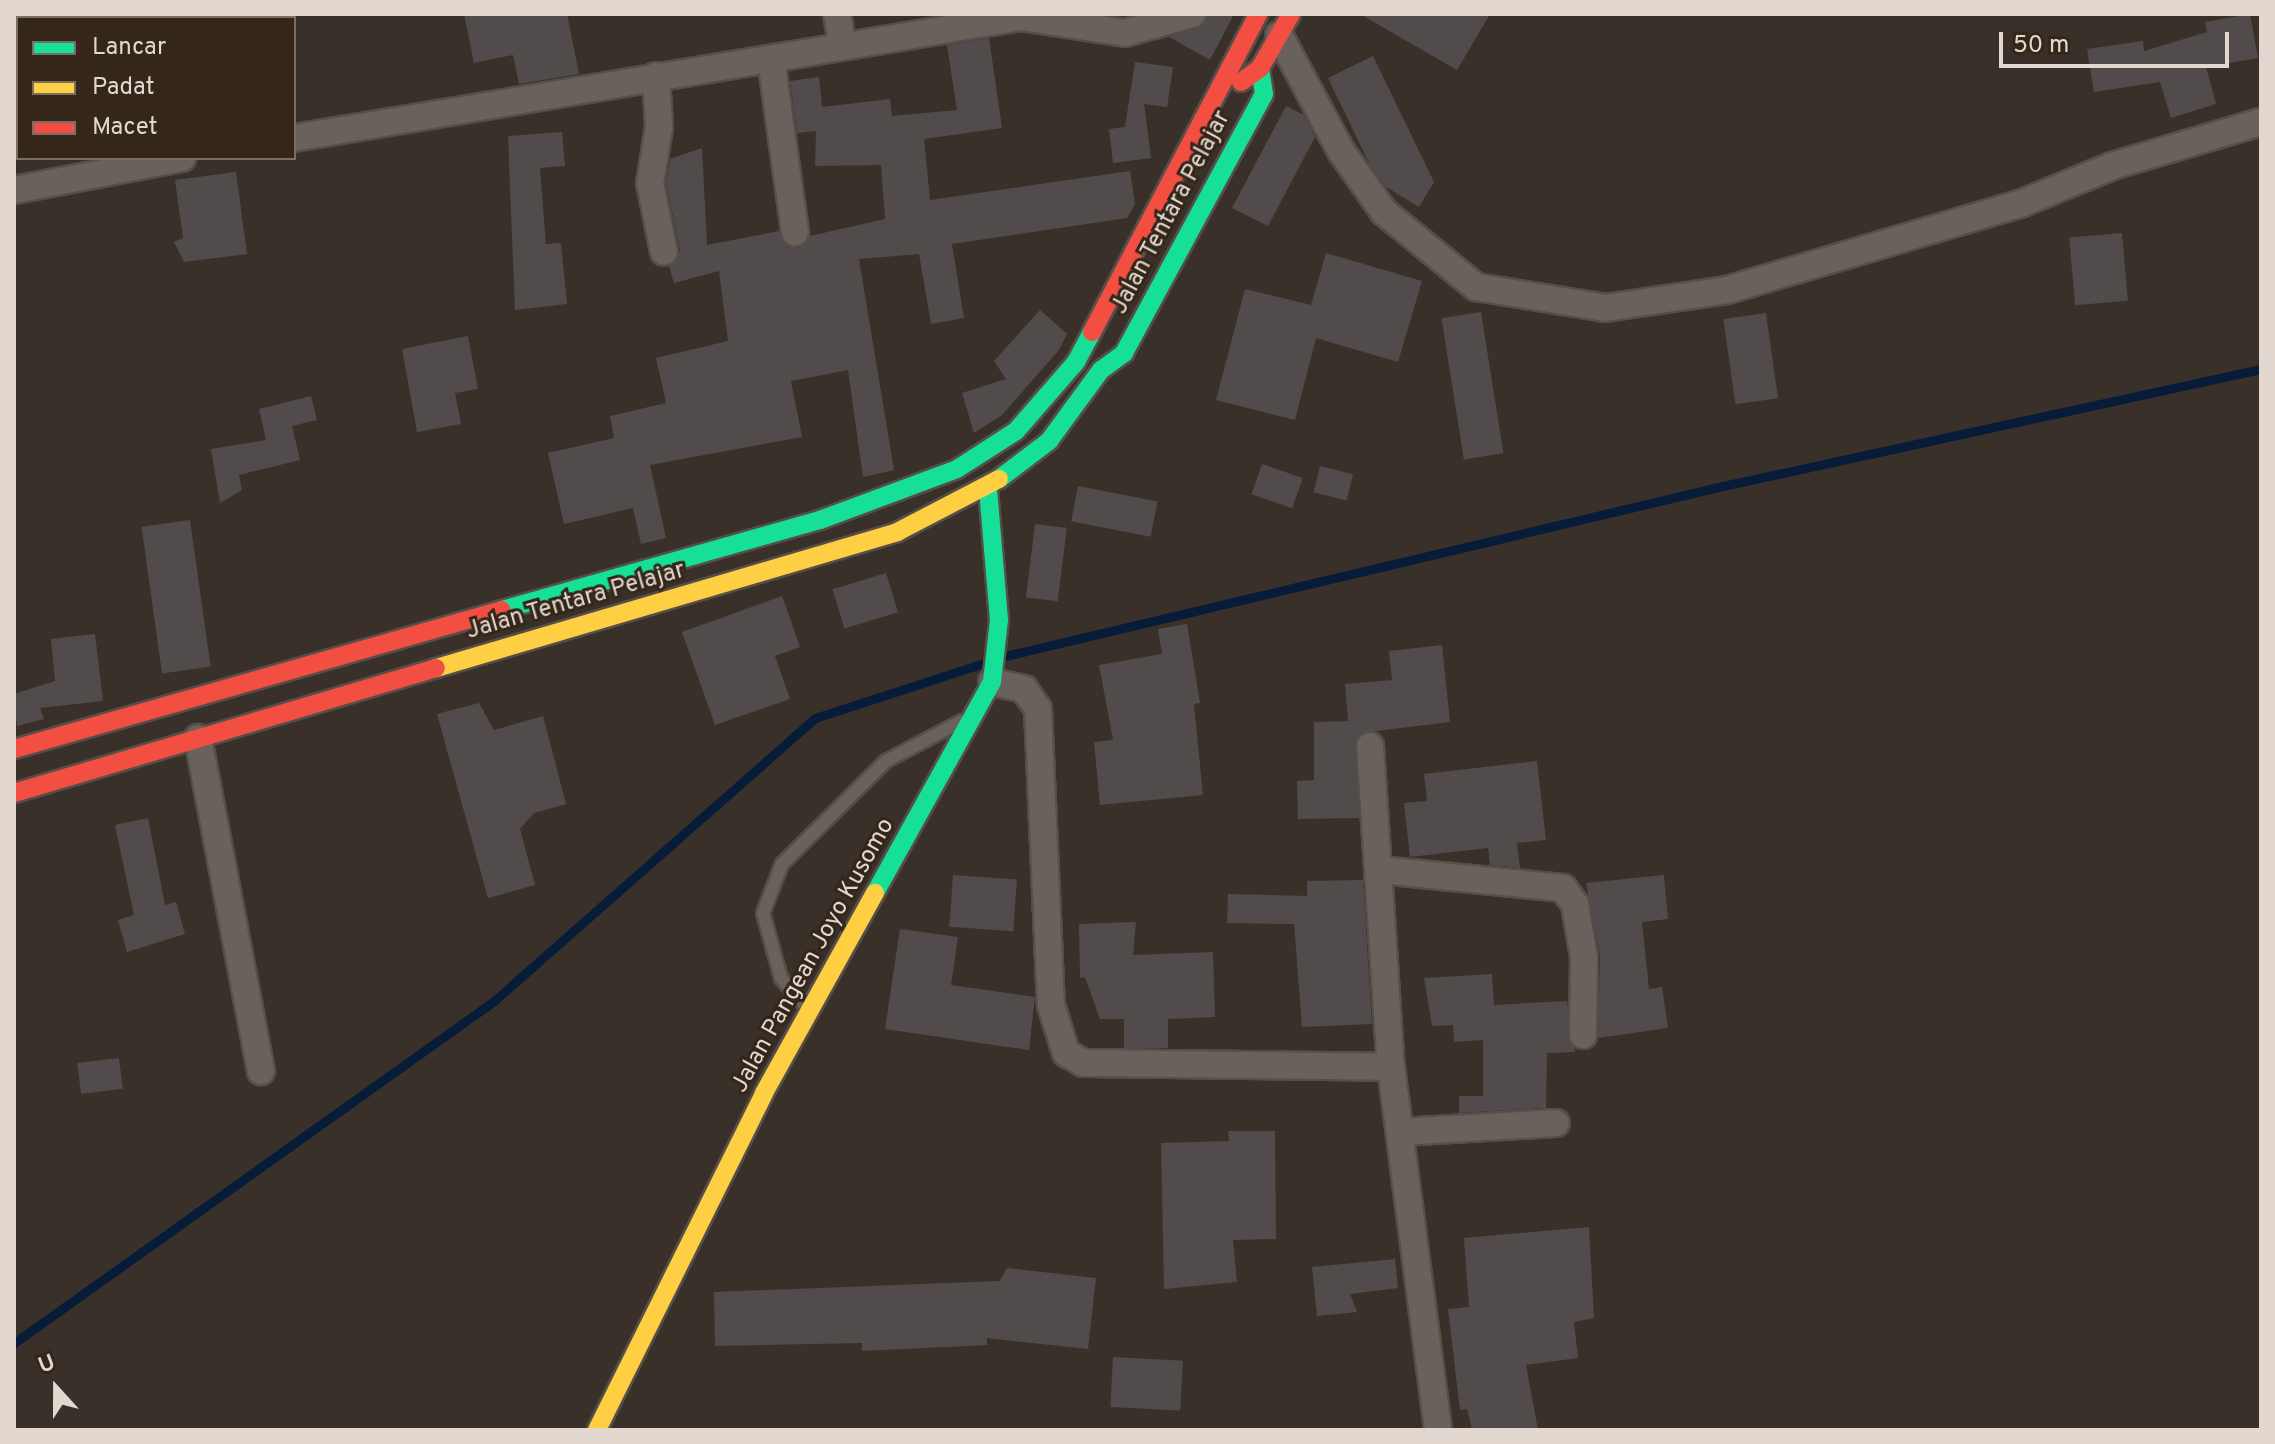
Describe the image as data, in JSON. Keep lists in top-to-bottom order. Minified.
{"streets":{"main road":["Jalan Tentara Pelajar","Jalan Pangean Joyo Kusomo"]},"crossings":[["Jalan Tentara Pelajar","Jalan Pangean Joyo Kusomo"]],"legend":["Lancar","Padat","Macet"],"scale_bar":"50 m","north":"top"}
